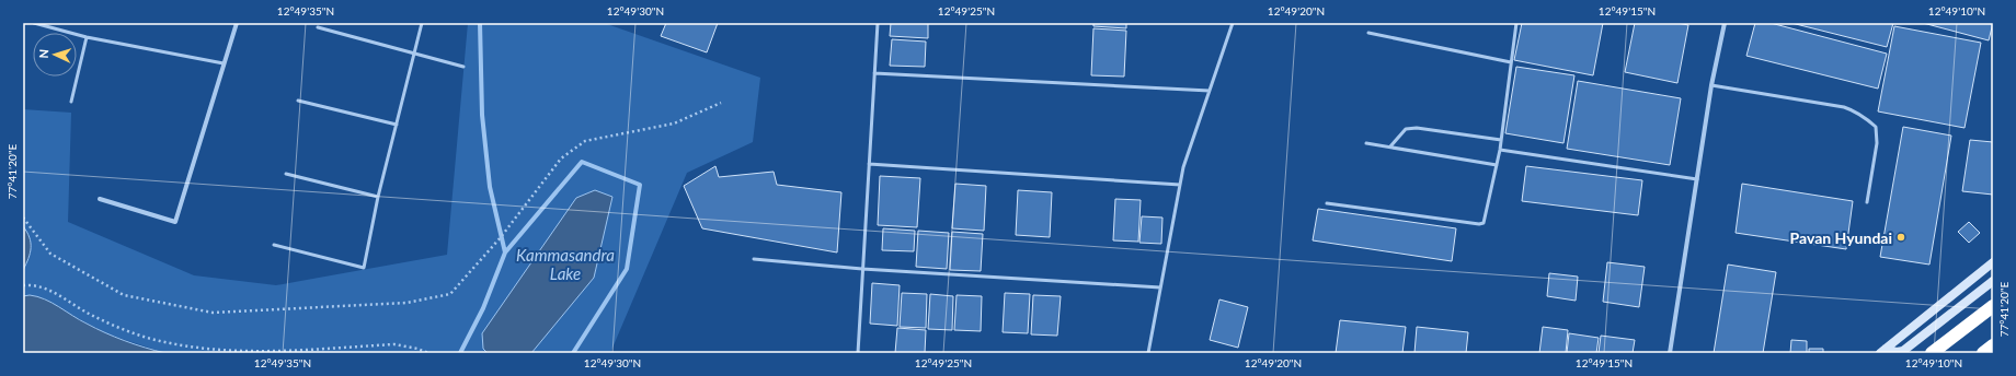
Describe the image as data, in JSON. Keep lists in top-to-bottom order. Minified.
{"water":["Kammasandra Lake"],"places":["Pavan Hyundai"],"north":"left","coordinates":["12°49'35\"N","12°49'30\"N","12°49'25\"N","12°49'20\"N","12°49'15\"N","12°49'10\"N","77°41'20\"E"]}
